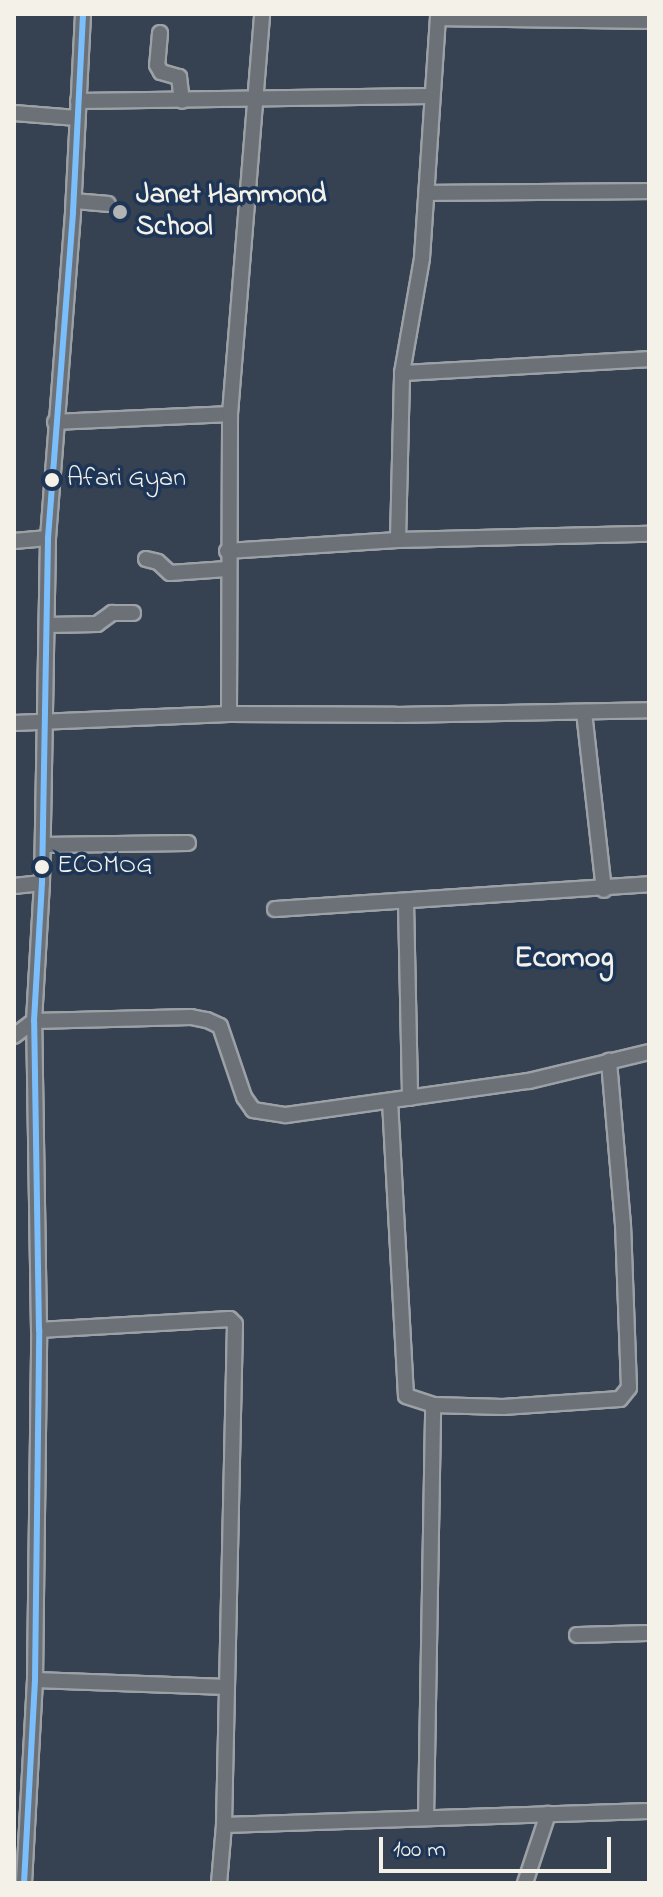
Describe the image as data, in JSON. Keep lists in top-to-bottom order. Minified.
{"districts":["Ecomog"],"places":["Janet Hammond School","Afari Gyan","ECOMOG"],"scale_bar":"100 m"}
